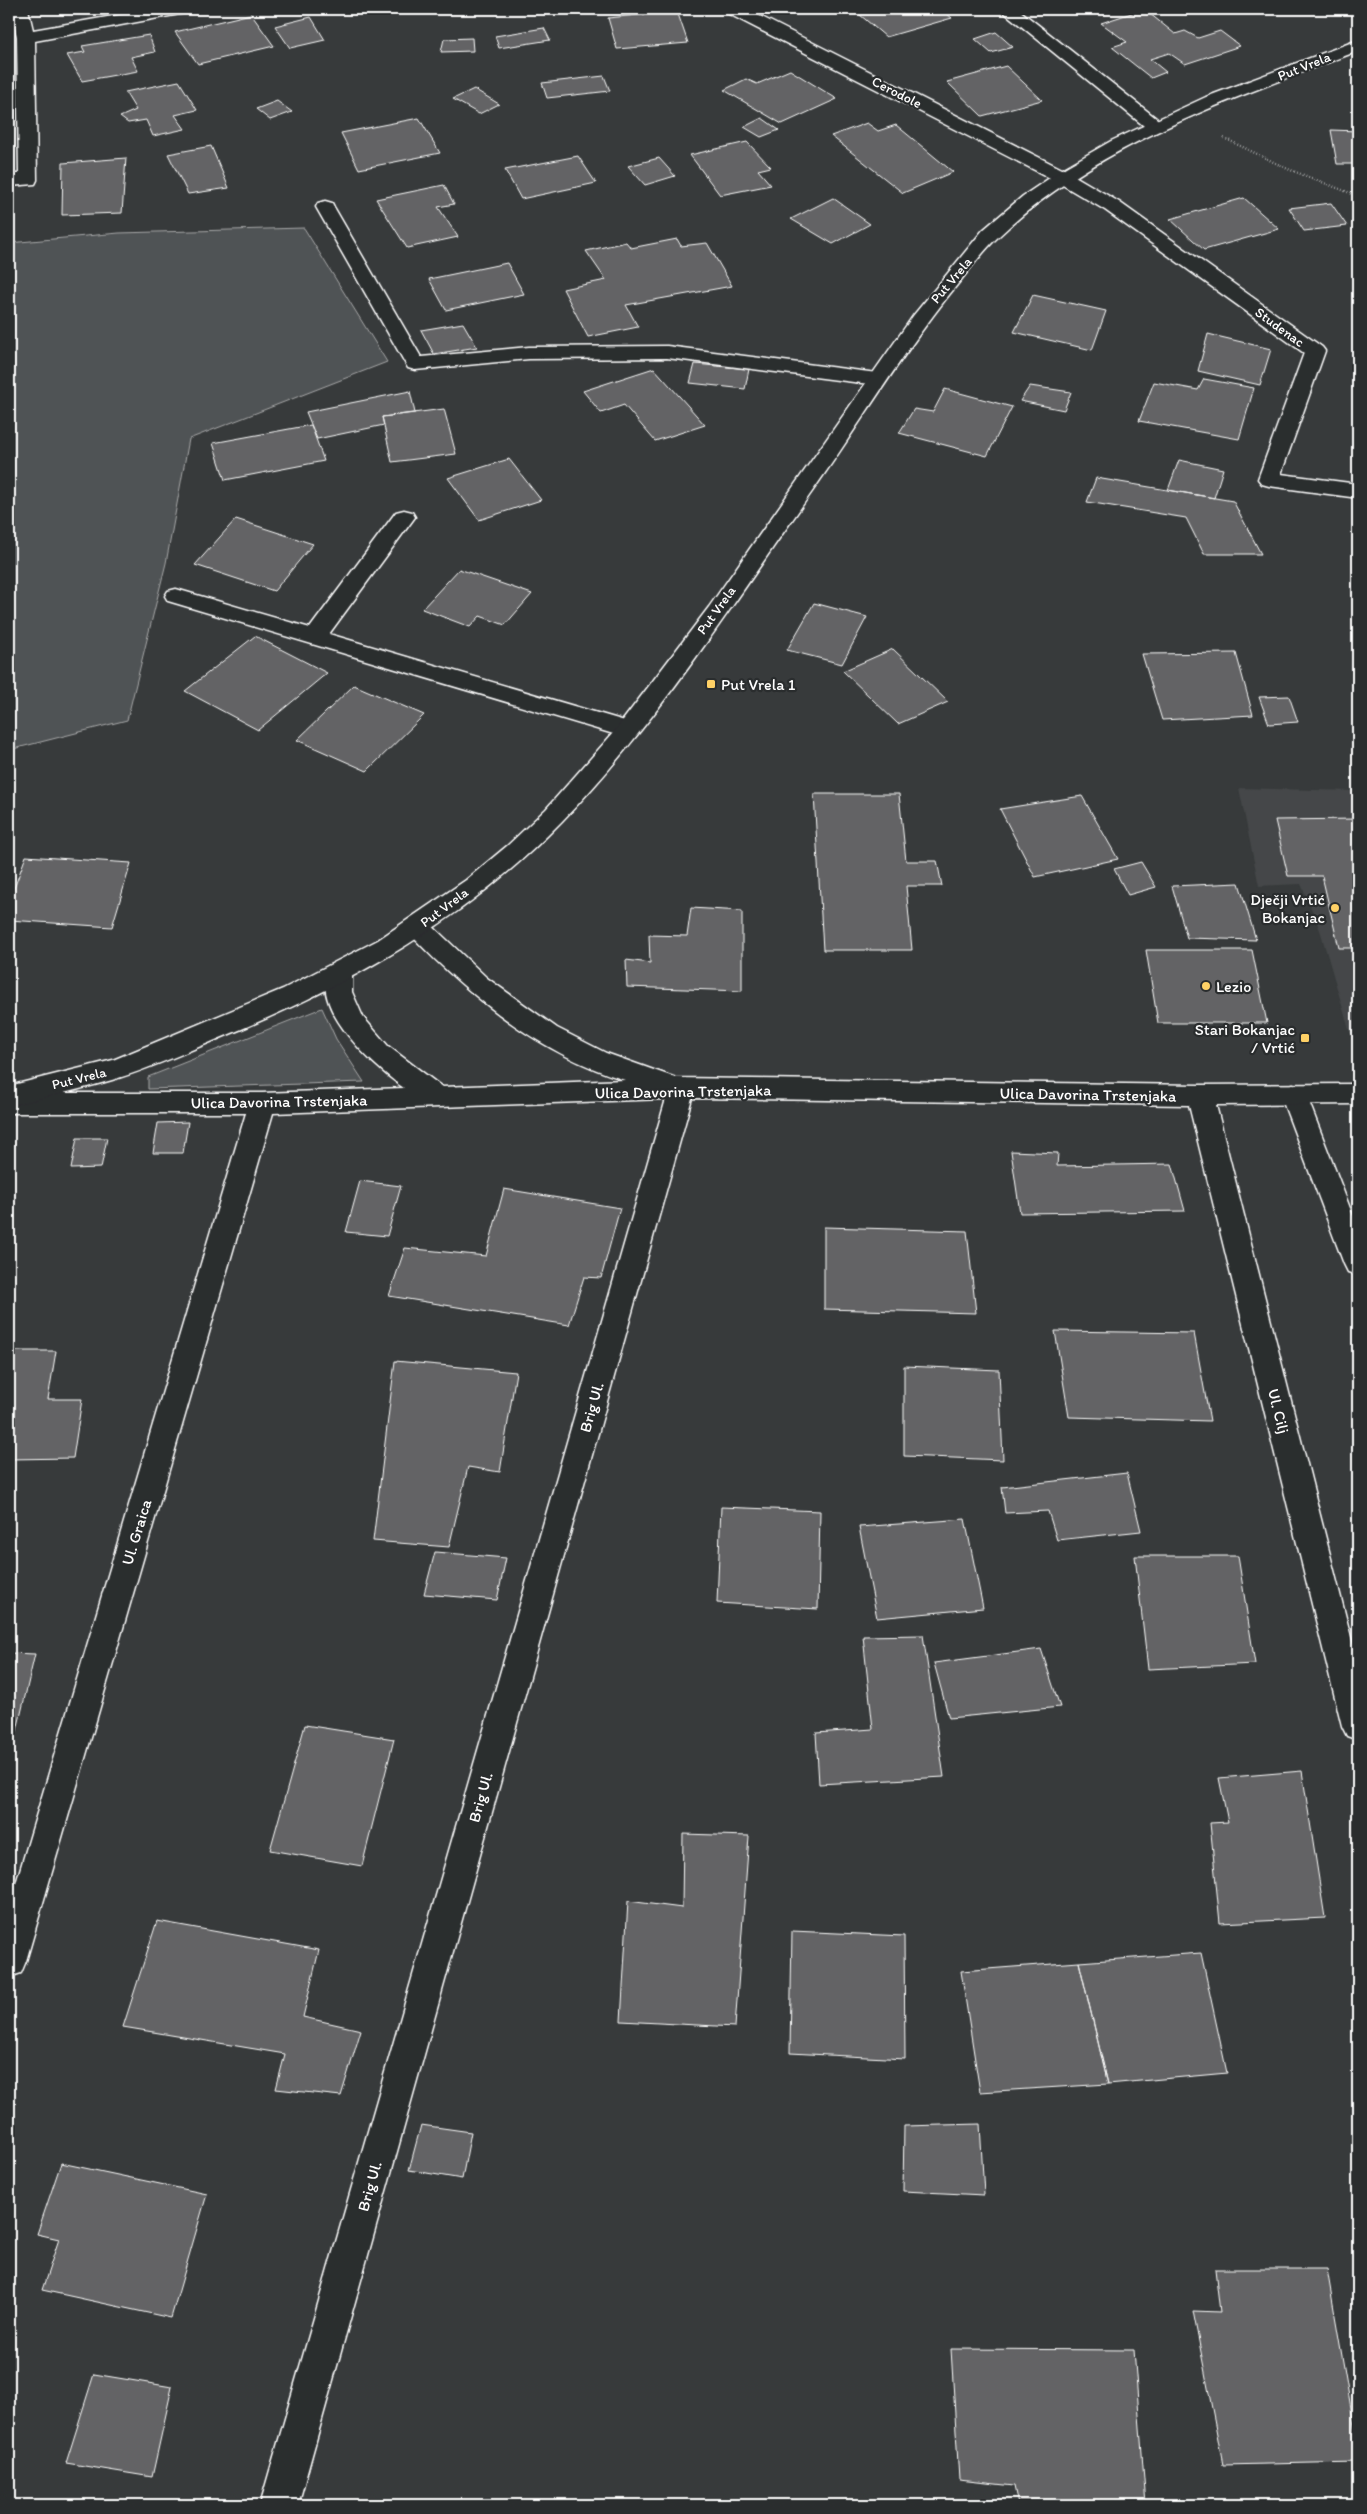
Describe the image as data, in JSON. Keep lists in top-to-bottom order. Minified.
{"streets":{"street":["Put Vrela","Cerodole","Studenac","Ulica Davorina Trstenjaka","Brig Ul.","Ul. Cilj","Ul. Graica"]},"crossings":[["Put Vrela","Cerodole"],["Put Vrela","Studenac"],["Cerodole","Studenac"],["Ulica Davorina Trstenjaka","Brig Ul."],["Ulica Davorina Trstenjaka","Ul. Cilj"],["Ulica Davorina Trstenjaka","Ul. Graica"]],"places":{"transit":["Put Vrela 1","Stari Bokanjac / Vrtić"],"other":["Dječji Vrtić Bokanjac","Lezio"]}}
